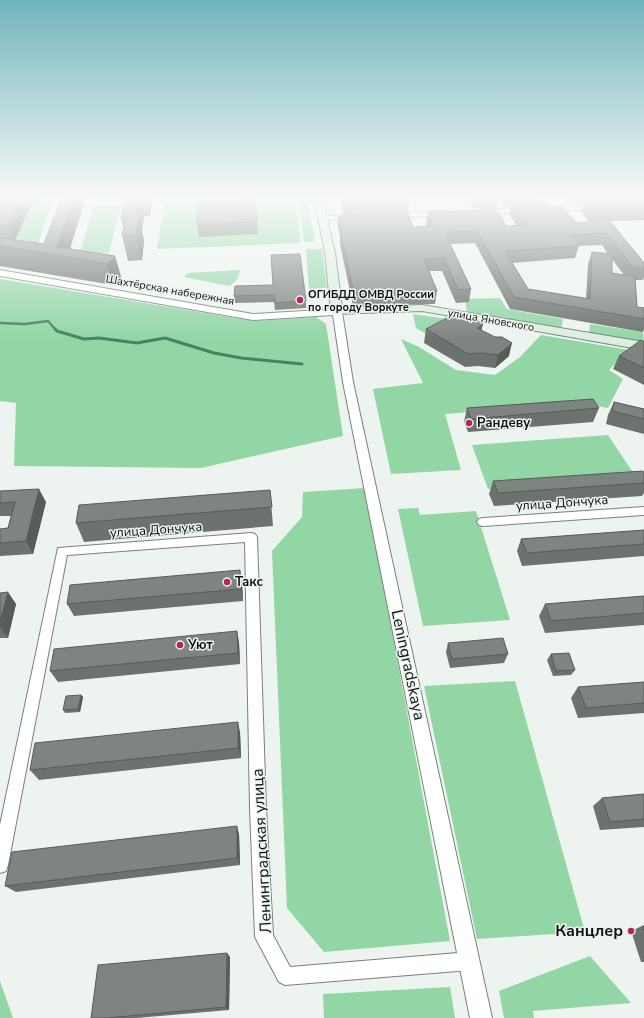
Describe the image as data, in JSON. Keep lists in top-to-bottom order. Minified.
{"streets":{"main road":["улица Яновского"],"street":["Шахтёрская набережная","улица Дончука","Leningradskaya","Ленинградская улица"]},"crossings":[["Шахтёрская набережная","улица Яновского"],["Шахтёрская набережная","Leningradskaya"],["улица Яновского","Leningradskaya"],["улица Дончука","Ленинградская улица"],["Leningradskaya","Ленинградская улица"]],"places":["ОГИБДД ОМВД России по городу Воркуте","Рандеву","Такс","Уют","Канцлер"]}
